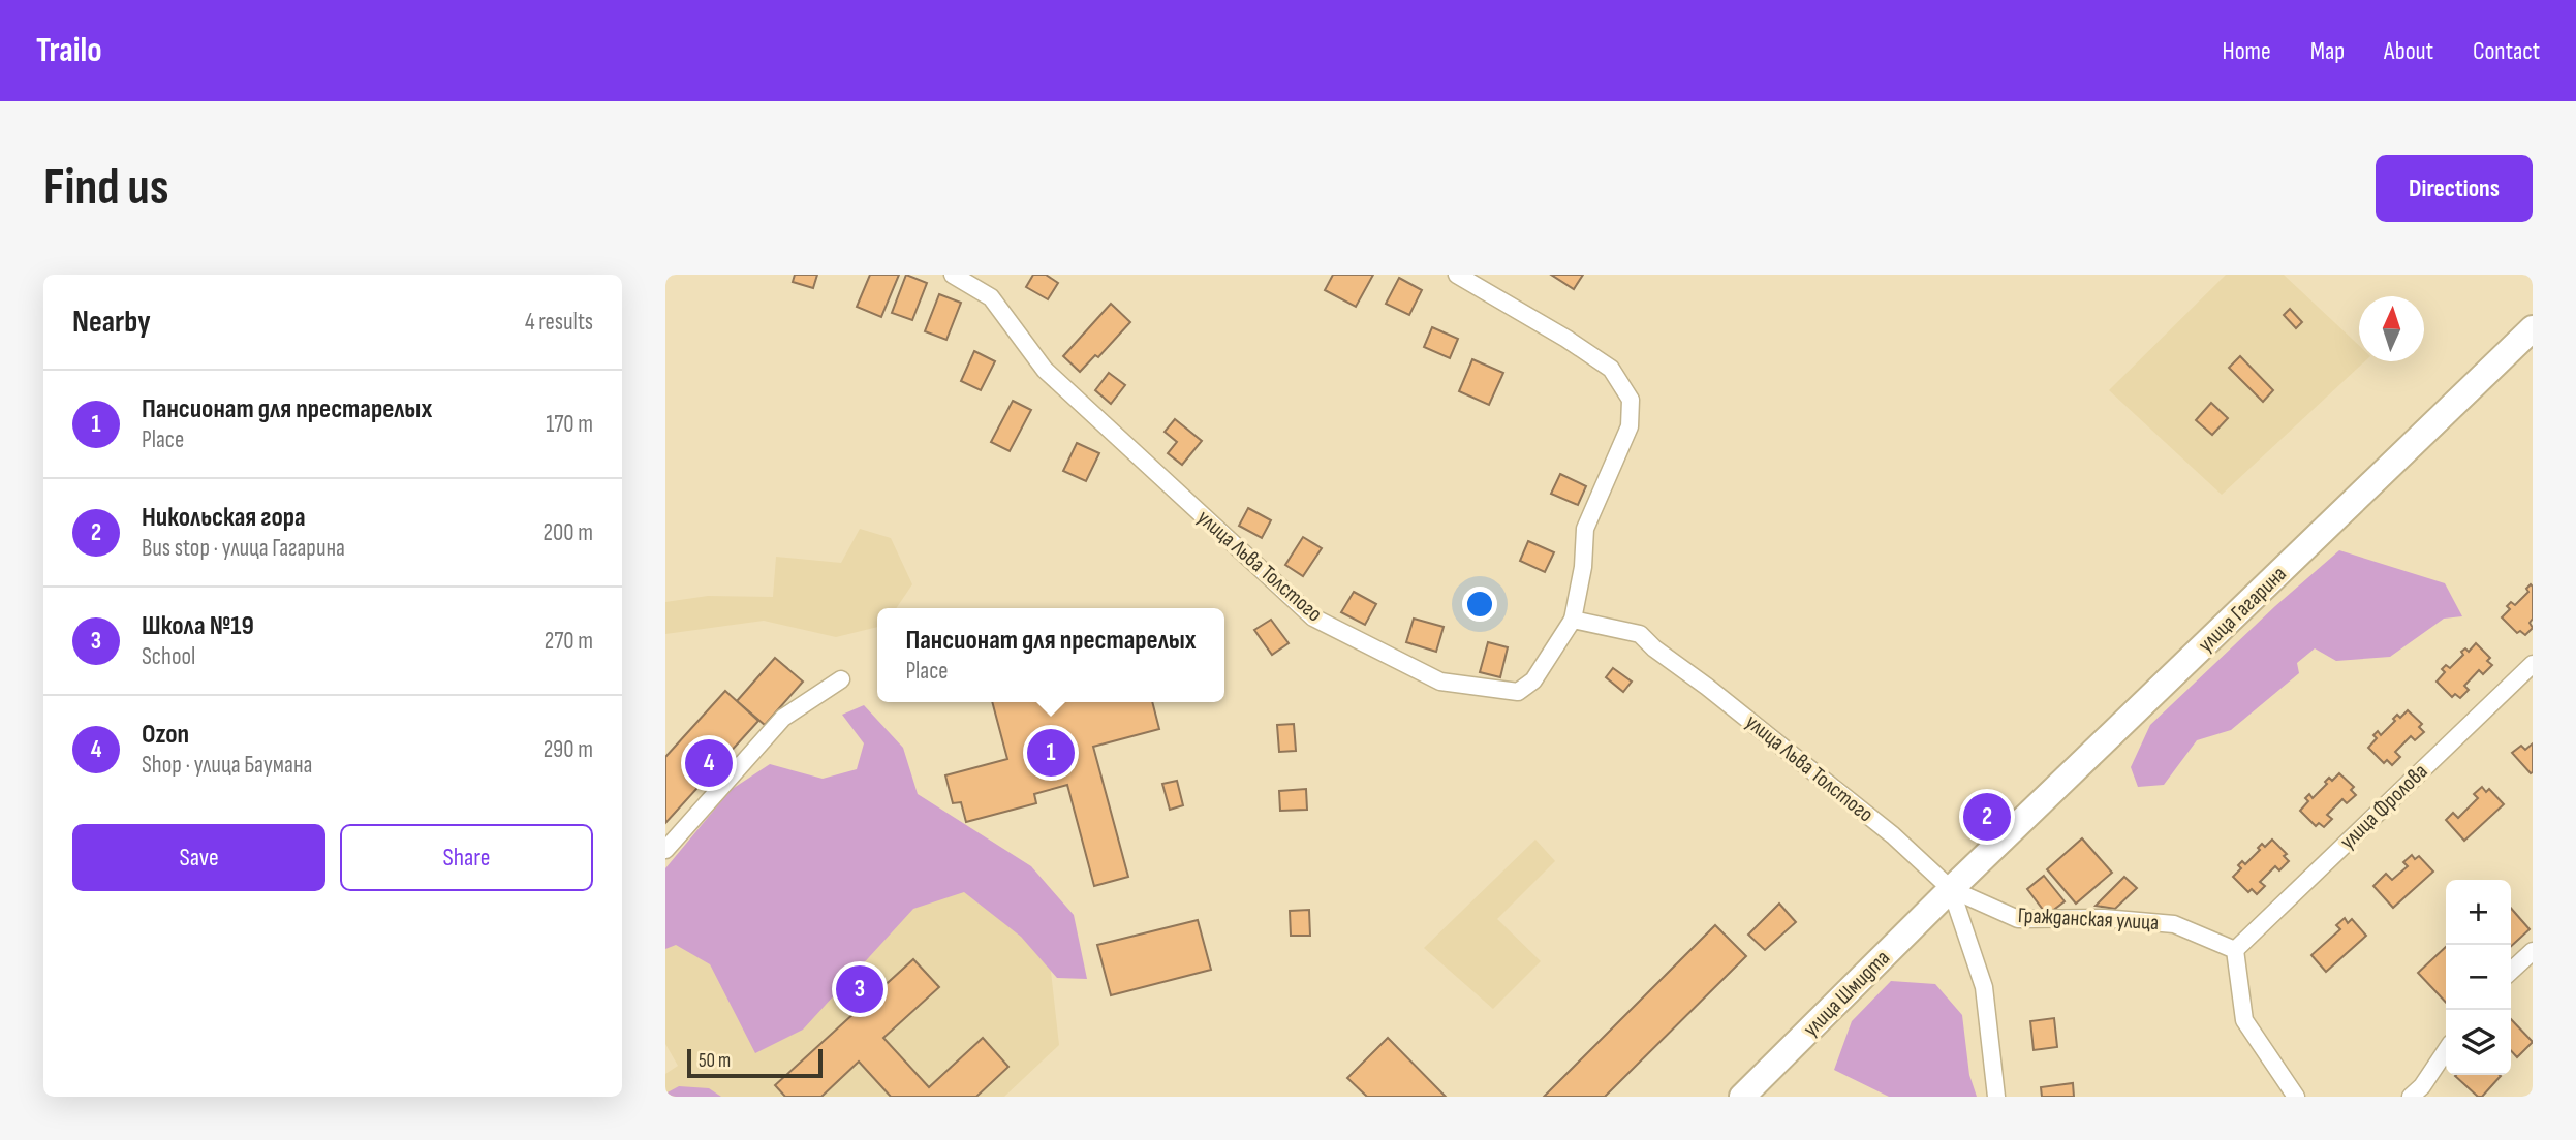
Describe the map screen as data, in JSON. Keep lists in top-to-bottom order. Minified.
{"streets":{"main road":["улица Гагарина","улица Шмидта"],"street":["улица Льва Толстого","улица Фролова","Гражданская улица"]},"crossings":[["улица Льва Толстого","улица Гагарина"],["улица Льва Толстого","Гражданская улица"],["улица Льва Толстого","улица Шмидта"],["улица Гагарина","Гражданская улица"],["улица Гагарина","улица Шмидта"],["улица Фролова","Гражданская улица"],["Гражданская улица","улица Шмидта"]],"scale_bar":"50 m","north":"top","page":{"header":"Trailo","nav":["Home","Map","About","Contact"],"buttons":["Directions",["Save","Share"]],"title":"Find us","heading":["Nearby","4 results"],"list":[{"mark":"1","name":"Пансионат для престарелых","note":"Place","value":"170 m"},{"mark":"2","name":"Никольская гора","note":"Bus stop · улица Гагарина","value":"200 m"},{"mark":"3","name":"Школа №19","note":"School","value":"270 m"},{"mark":"4","name":"Ozon","note":"Shop · улица Баумана","value":"290 m"}],"popup":["Пансионат для престарелых","Place"],"pins":["1","4","2","3"],"map_buttons":["+","−"],"scale":"50 m"}}
